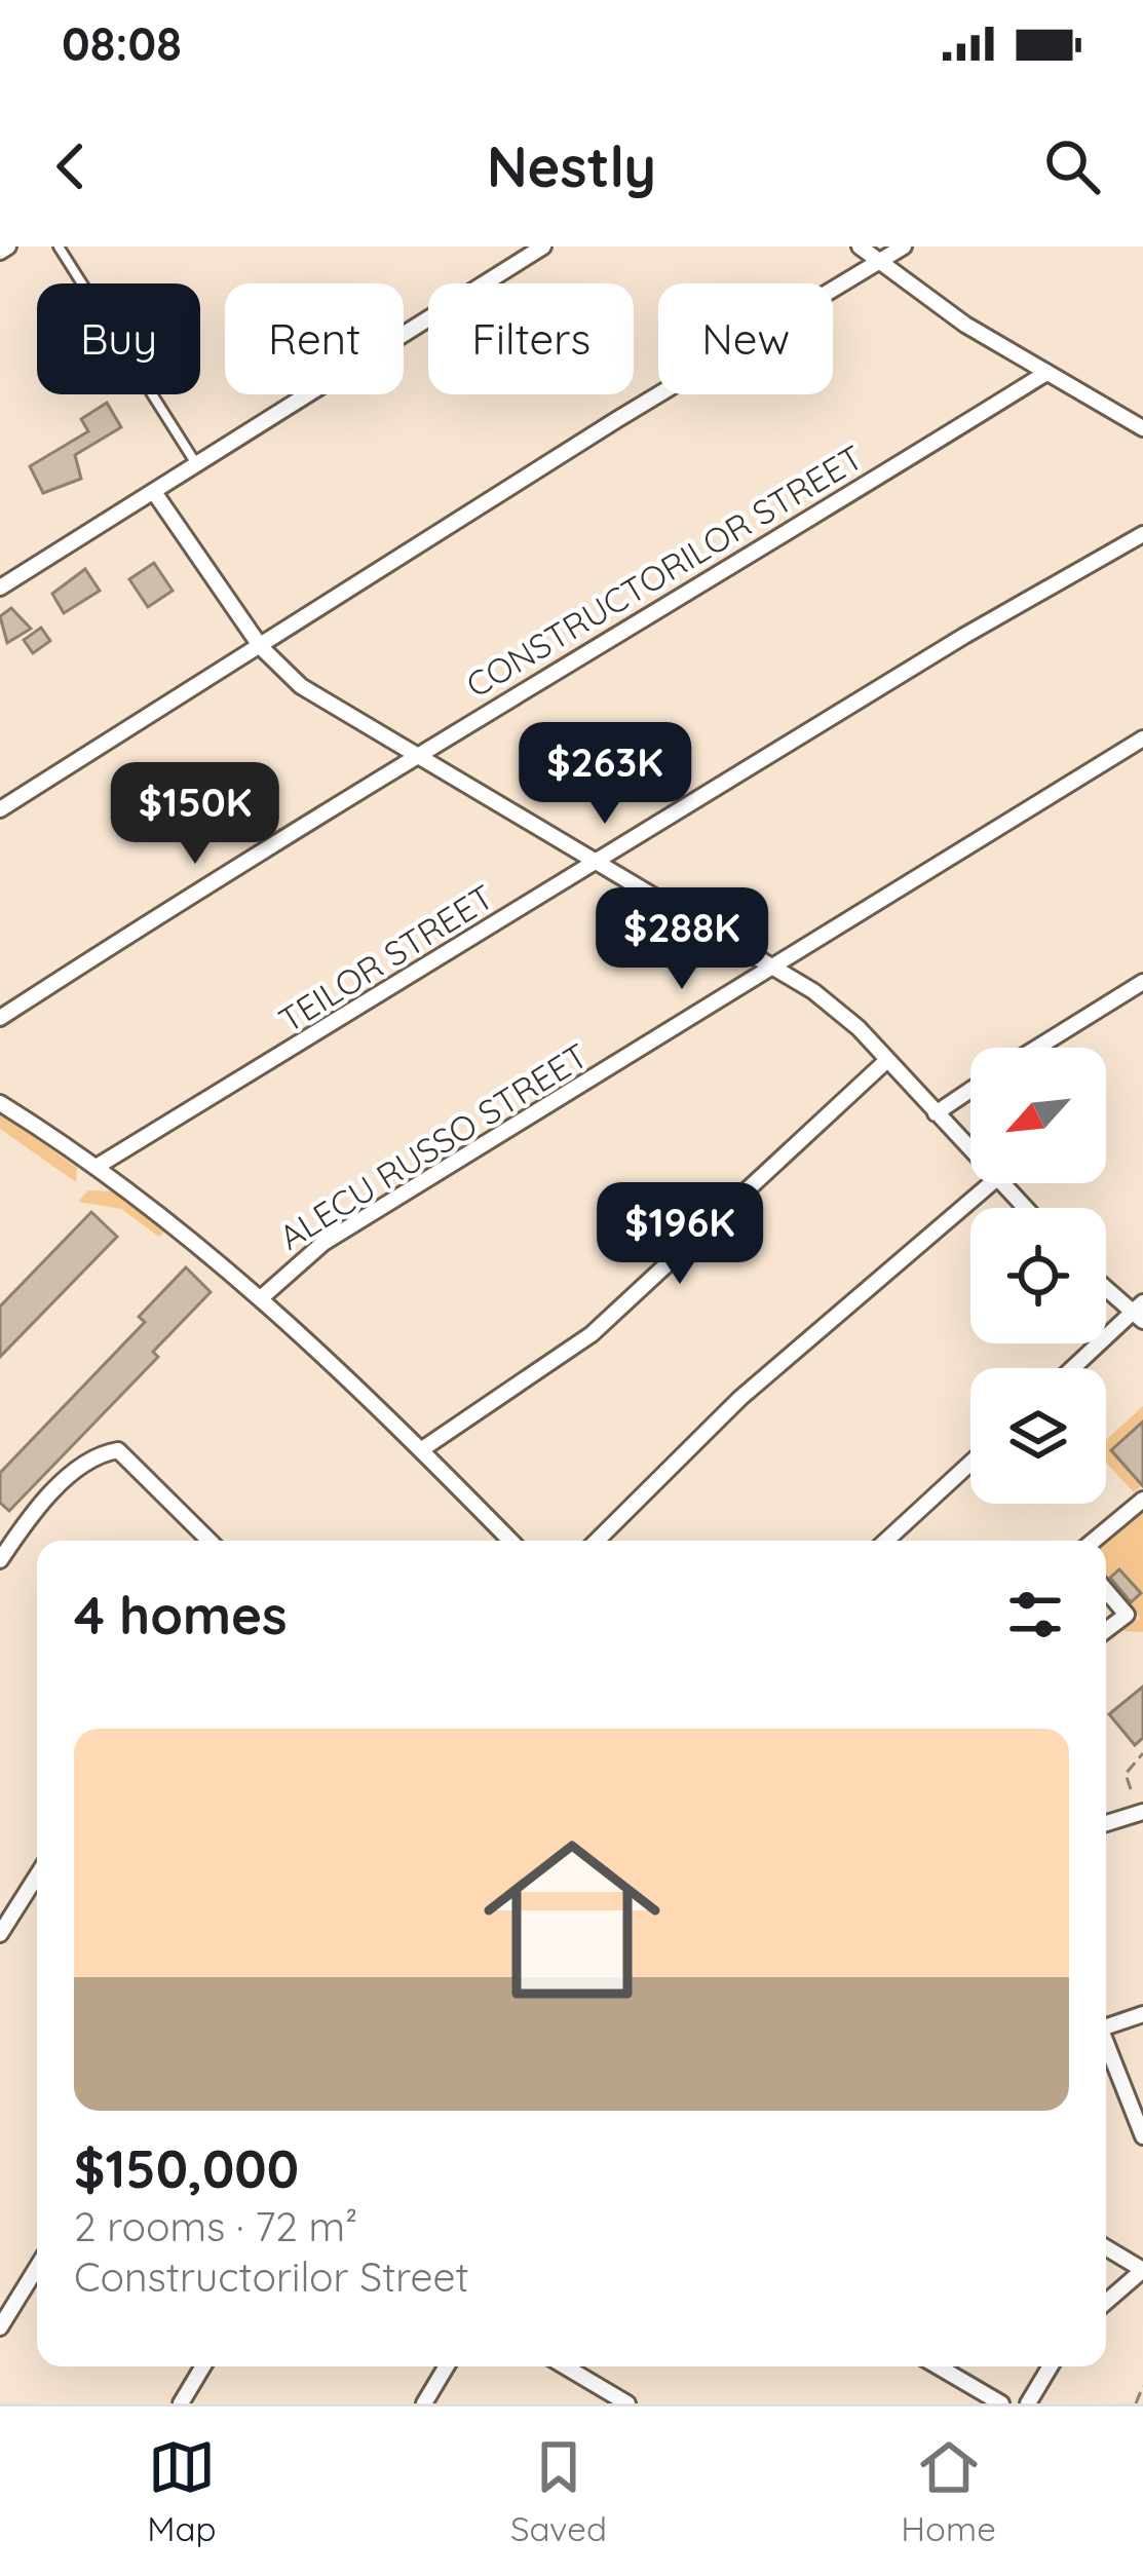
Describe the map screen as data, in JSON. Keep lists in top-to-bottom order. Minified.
{"streets":{"street":["CONSTRUCTORILOR STREET","TEILOR STREET","ALECU RUSSO STREET"]},"north":"bottom left","page":{"status":"08:08","header":"Nestly","chip":["Buy","Rent","Filters","New"],"price":["$263K","$150K","$288K","$196K"],"heading":"4 homes","list":[{"name":"$150,000","note":"2 rooms · 72 m² · Constructorilor Street"}],"tabs":["Map","Saved","Home"]}}
